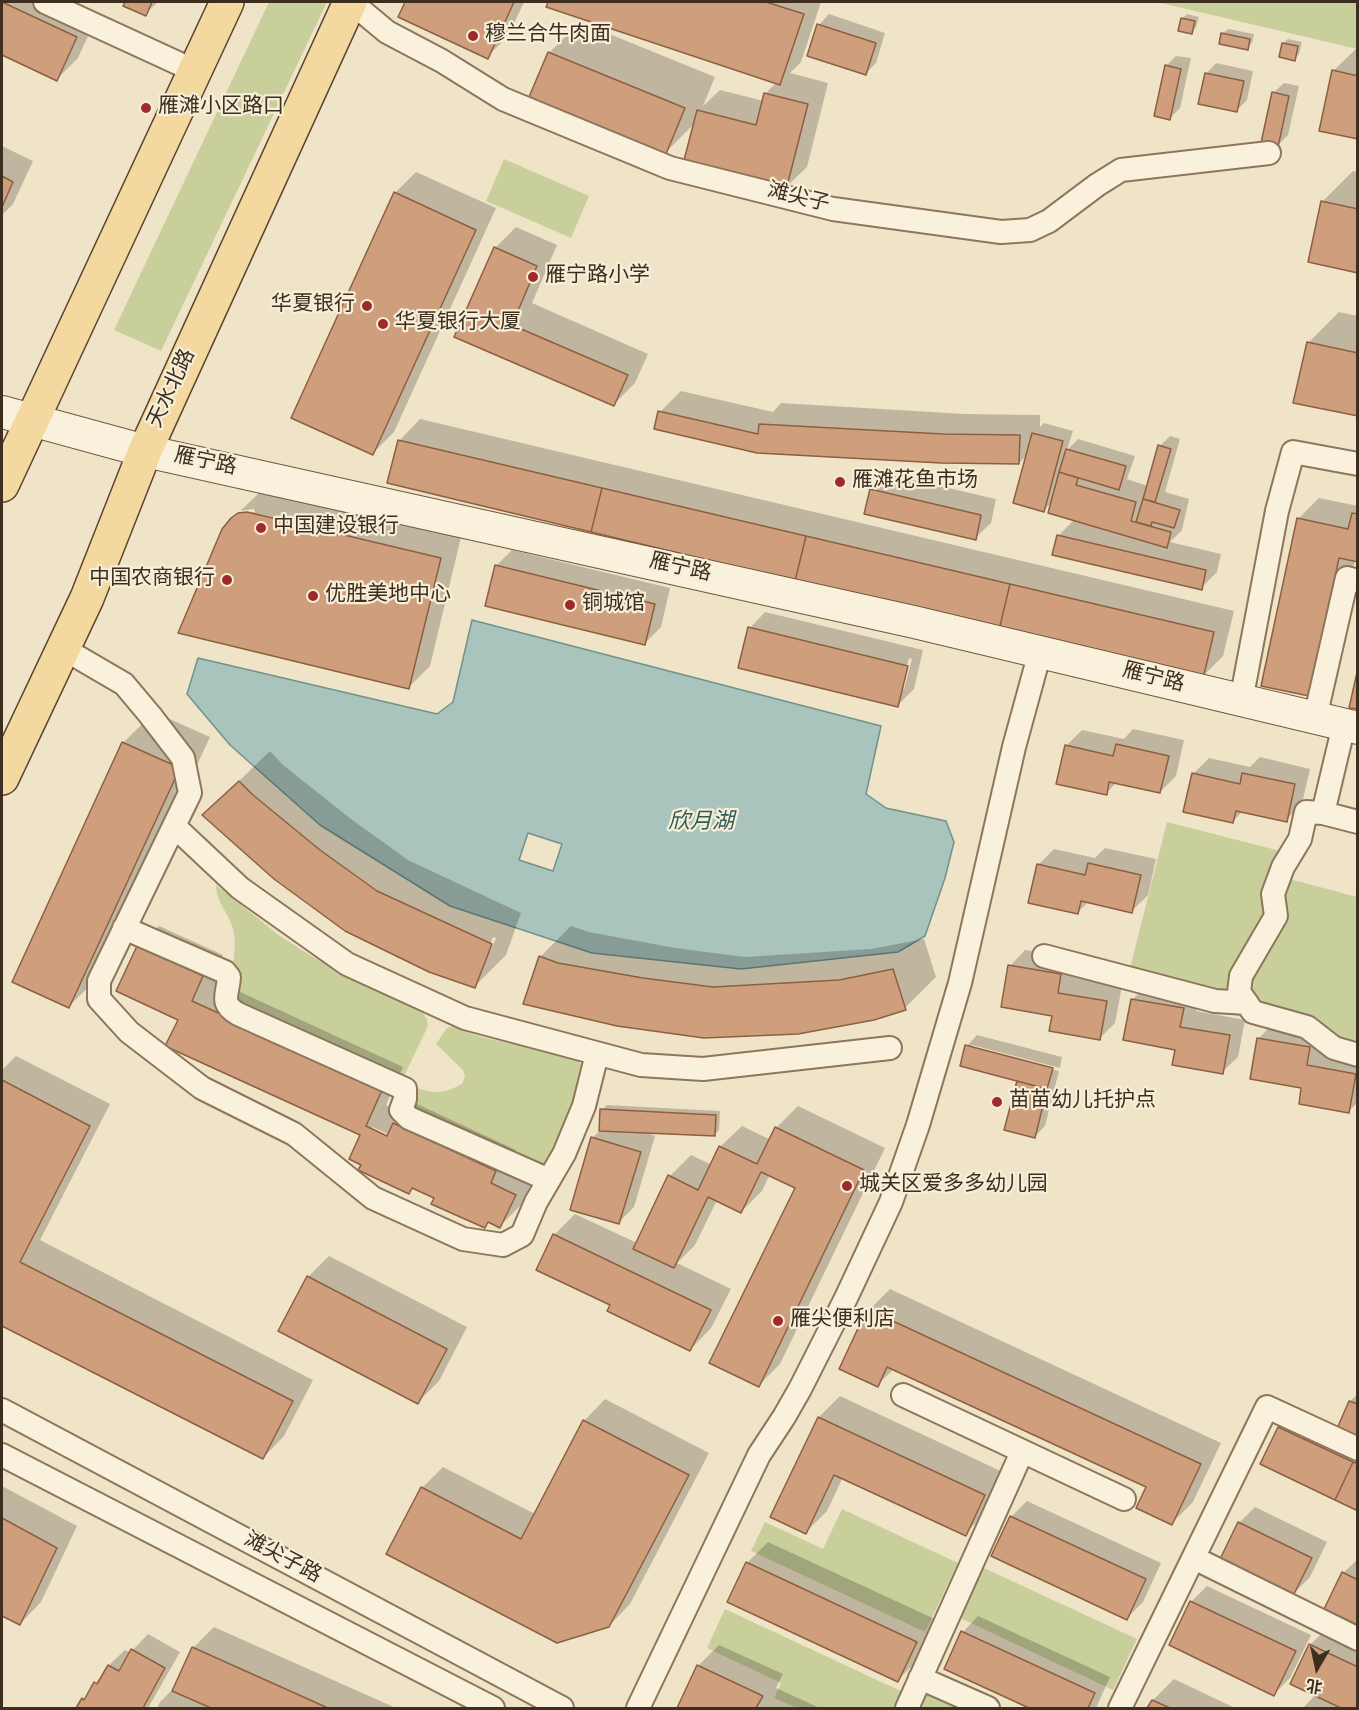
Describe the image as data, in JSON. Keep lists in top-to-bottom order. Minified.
{"streets":{"main road":["天水北路","雁宁路"],"street":["滩尖子","滩尖子路"]},"crossings":[["滩尖子","天水北路"],["天水北路","雁宁路"]],"water":["欣月湖"],"places":["穆兰合牛肉面","雁滩小区路口","雁宁路小学","华夏银行","华夏银行大厦","雁滩花鱼市场","中国建设银行","中国农商银行","优胜美地中心","铜城馆","苗苗幼儿托护点","城关区爱多多幼儿园","雁尖便利店"],"north":"bottom"}
